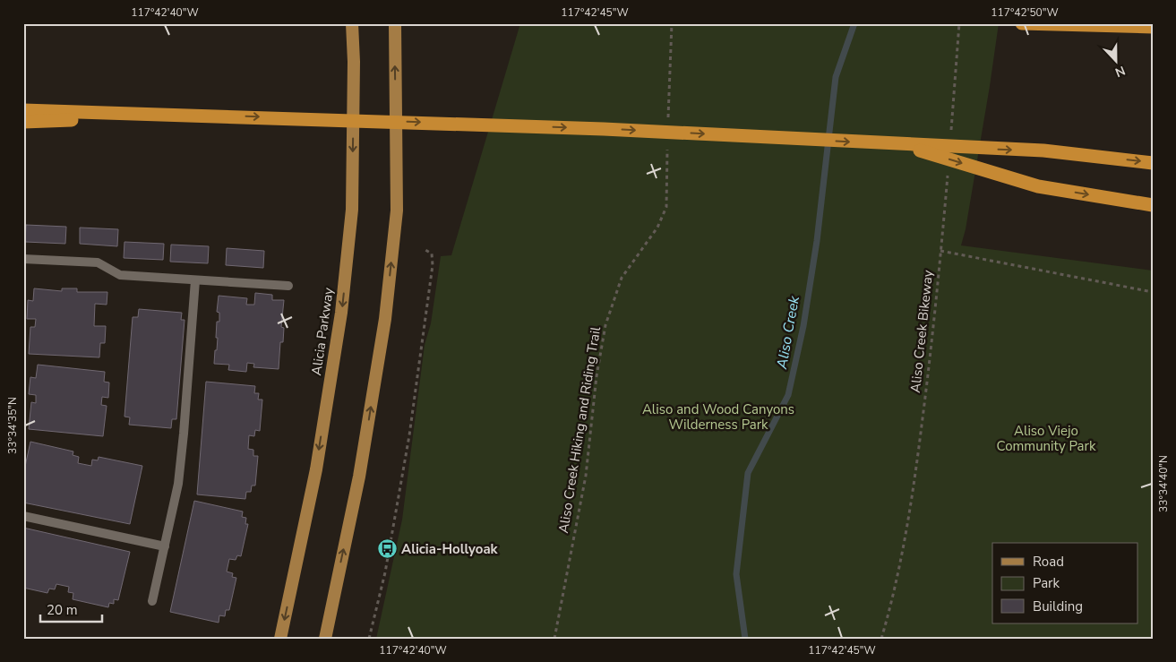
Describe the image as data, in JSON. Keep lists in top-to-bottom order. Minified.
{"streets":{"main road":["Alicia Parkway"],"path":["Aliso Creek Bikeway","Aliso Creek Hiking and Riding Trail"]},"water":["Aliso Creek"],"parks":["Aliso and Wood Canyons Wilderness Park","Aliso Viejo Community Park"],"places":{"bus stop":["Alicia-Hollyoak"]},"legend":["Road","Park","Building"],"scale_bar":"20 m","north":"bottom","coordinates":["117°42'40\"W","117°42'45\"W","117°42'50\"W","33°34'35\"N","33°34'40\"N"]}
